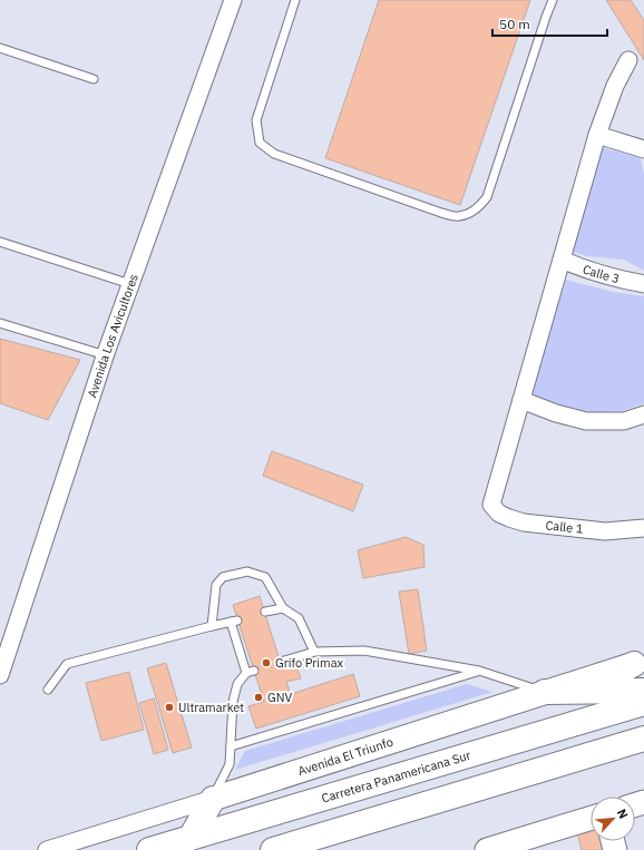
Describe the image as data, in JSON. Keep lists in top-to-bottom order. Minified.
{"streets":{"highway":["Carretera Panamericana Sur"],"main road":["Avenida El Triunfo"],"street":["Calle 3","Avenida Los Avicultores","Calle 1"]},"places":["Grifo Primax","GNV","Ultramarket"],"scale_bar":"50 m","north":"top right"}
